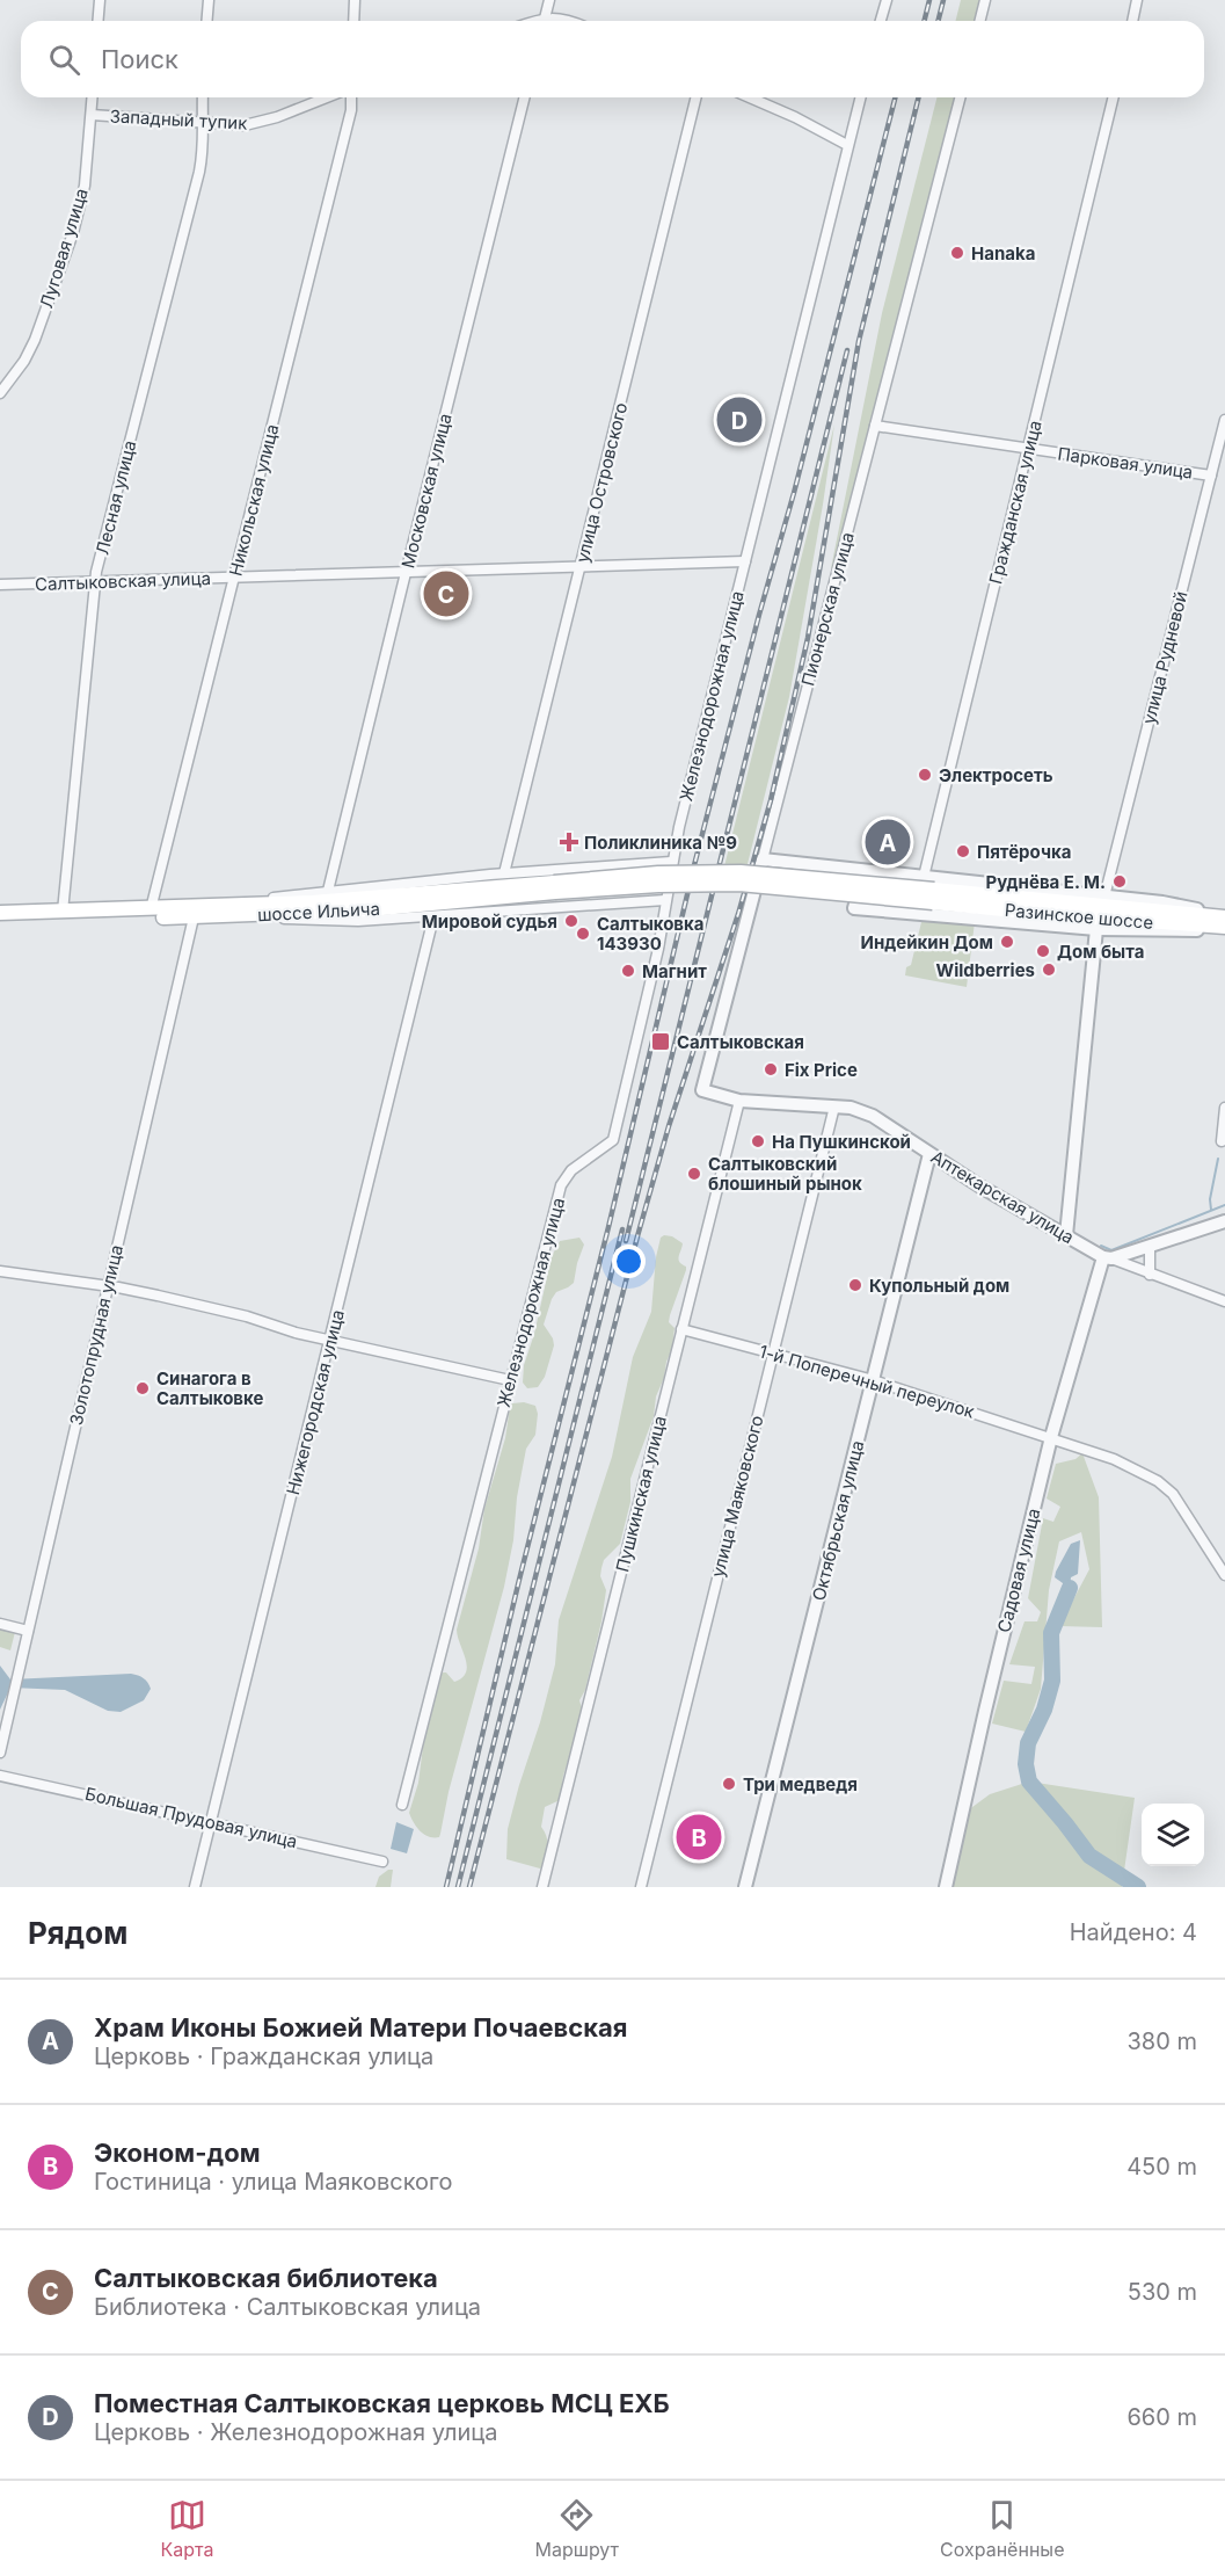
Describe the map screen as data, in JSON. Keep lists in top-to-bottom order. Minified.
{"streets":{"main road":["шоссе Ильича","Разинское шоссе"],"street":["Западный тупик","Луговая улица","Парковая улица","улица Островского","Московская улица","Лесная улица","Никольская улица","Гражданская улица","Салтыковская улица","Пионерская улица","улица Рудневой","Железнодорожная улица","Аптекарская улица","Золотопрудная улица","1-й Поперечный переулок","Нижегородская улица","Пушкинская улица","улица Маяковского","Октябрьская улица","Садовая улица","Большая Прудовая улица"]},"crossings":[["Западный тупик","Луговая улица"],["Западный тупик","Лесная улица"],["Парковая улица","Гражданская улица"],["Парковая улица","Пионерская улица"],["Парковая улица","улица Рудневой"],["улица Островского","Салтыковская улица"],["Московская улица","Салтыковская улица"],["Лесная улица","Салтыковская улица"],["Лесная улица","шоссе Ильича"],["Никольская улица","Салтыковская улица"],["Никольская улица","шоссе Ильича"],["Салтыковская улица","Железнодорожная улица"],["Пионерская улица","Аптекарская улица"],["Пионерская улица","Пушкинская улица"],["шоссе Ильича","Разинское шоссе"],["шоссе Ильича","Золотопрудная улица"],["Аптекарская улица","Пушкинская улица"],["Аптекарская улица","улица Маяковского"],["Аптекарская улица","Октябрьская улица"],["Аптекарская улица","Садовая улица"],["1-й Поперечный переулок","Пушкинская улица"],["1-й Поперечный переулок","улица Маяковского"],["1-й Поперечный переулок","Октябрьская улица"],["1-й Поперечный переулок","Садовая улица"],["Нижегородская улица","Большая Прудовая улица"]],"places":{"other":["Hanaka","Электросеть","Пятёрочка","Руднёва Е. М.","Мировой судья","Салтыковка 143930","Индейкин Дом","Дом быта","Wildberries","Магнит","Fix Price","На Пушкинской","Салтыковский блошиный рынок","Купольный дом","Синагога в Салтыковке","Три медведя"],"health":["Поликлиника №9"],"transit":["Салтыковская"]},"page":{"search":"Поиск","pins":["D","C","A","B"],"heading":["Рядом","Найдено: 4"],"list":[{"mark":"A","name":"Храм Иконы Божией Матери Почаевская","note":"Церковь · Гражданская улица","value":"380 m"},{"mark":"B","name":"Эконом-дом","note":"Гостиница · улица Маяковского","value":"450 m"},{"mark":"C","name":"Салтыковская библиотека","note":"Библиотека · Салтыковская улица","value":"530 m"},{"mark":"D","name":"Поместная Салтыковская церковь МСЦ ЕХБ","note":"Церковь · Железнодорожная улица","value":"660 m"}],"nav":["Карта","Маршрут","Сохранённые"]}}
